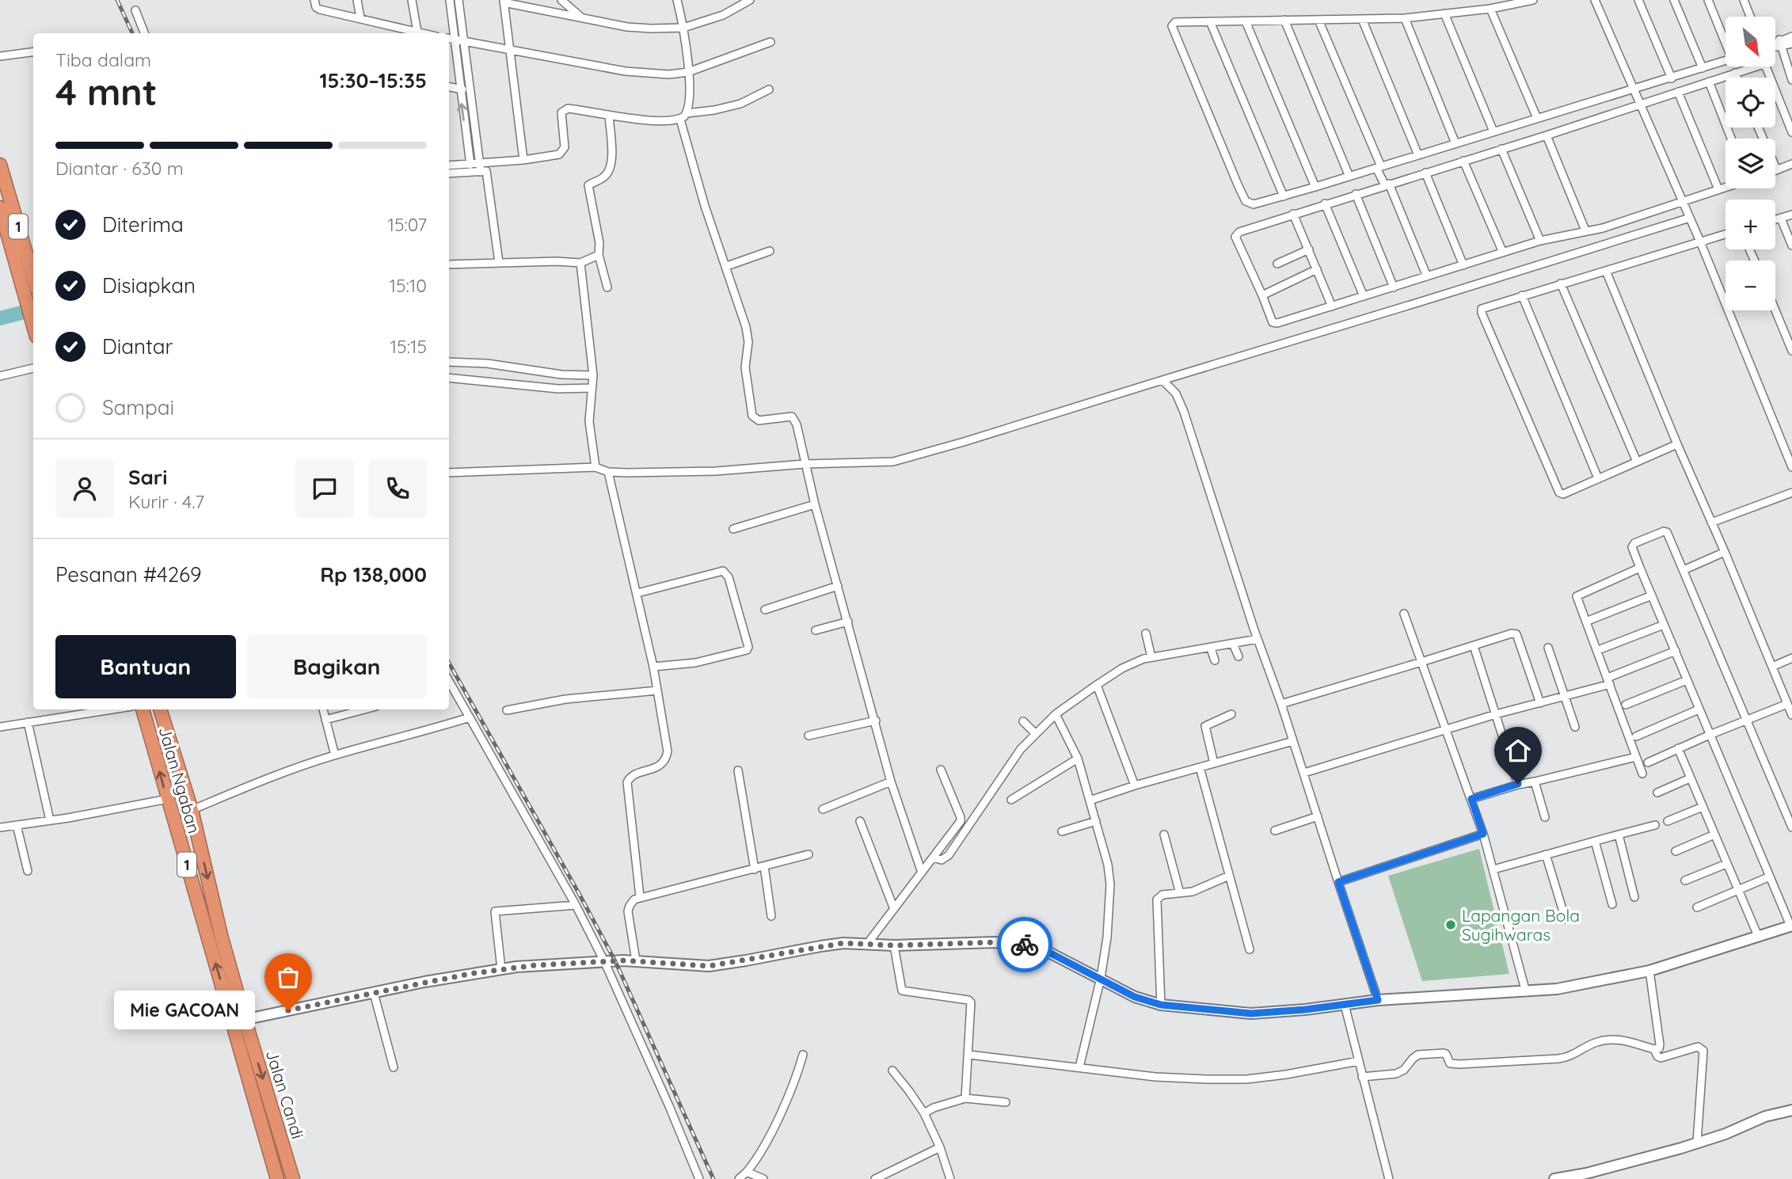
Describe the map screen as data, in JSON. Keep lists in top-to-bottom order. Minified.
{"streets":{"highway":["1","Jalan Ngaban","Jalan Candi"]},"crossings":[["1","Jalan Ngaban"],["1","Jalan Candi"],["Jalan Ngaban","Jalan Candi"]],"places":["Lapangan Bola Sugihwaras","Mie GACOAN"],"north":"bottom right","page":{"map_buttons":["+","−"],"heading":["4 mnt","Tiba dalam","15:30–15:35"],"panel":["Sari","Kurir · 4.7","Pesanan #4269","Rp 138,000"],"bar":"Diantar · 630 m","list":[["Diterima","15:07"],["Disiapkan","15:10"],["Diantar","15:15"],"Sampai"],"buttons":["Bantuan","Bagikan"],"bubble":"Mie GACOAN"}}
